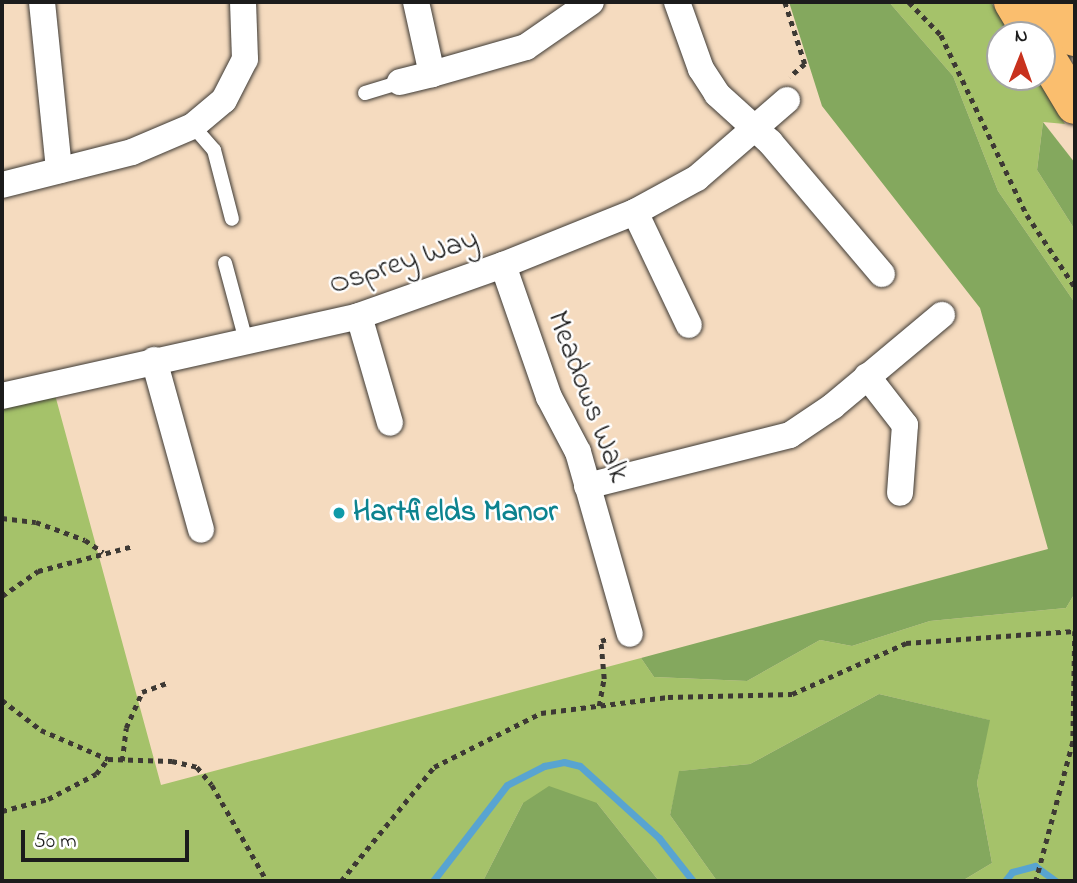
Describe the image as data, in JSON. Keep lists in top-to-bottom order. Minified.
{"streets":{"street":["Osprey Way","Meadows Walk"]},"crossings":[["Osprey Way","Meadows Walk"]],"places":["Hartfields Manor"],"scale_bar":"50 m","north":"top"}
